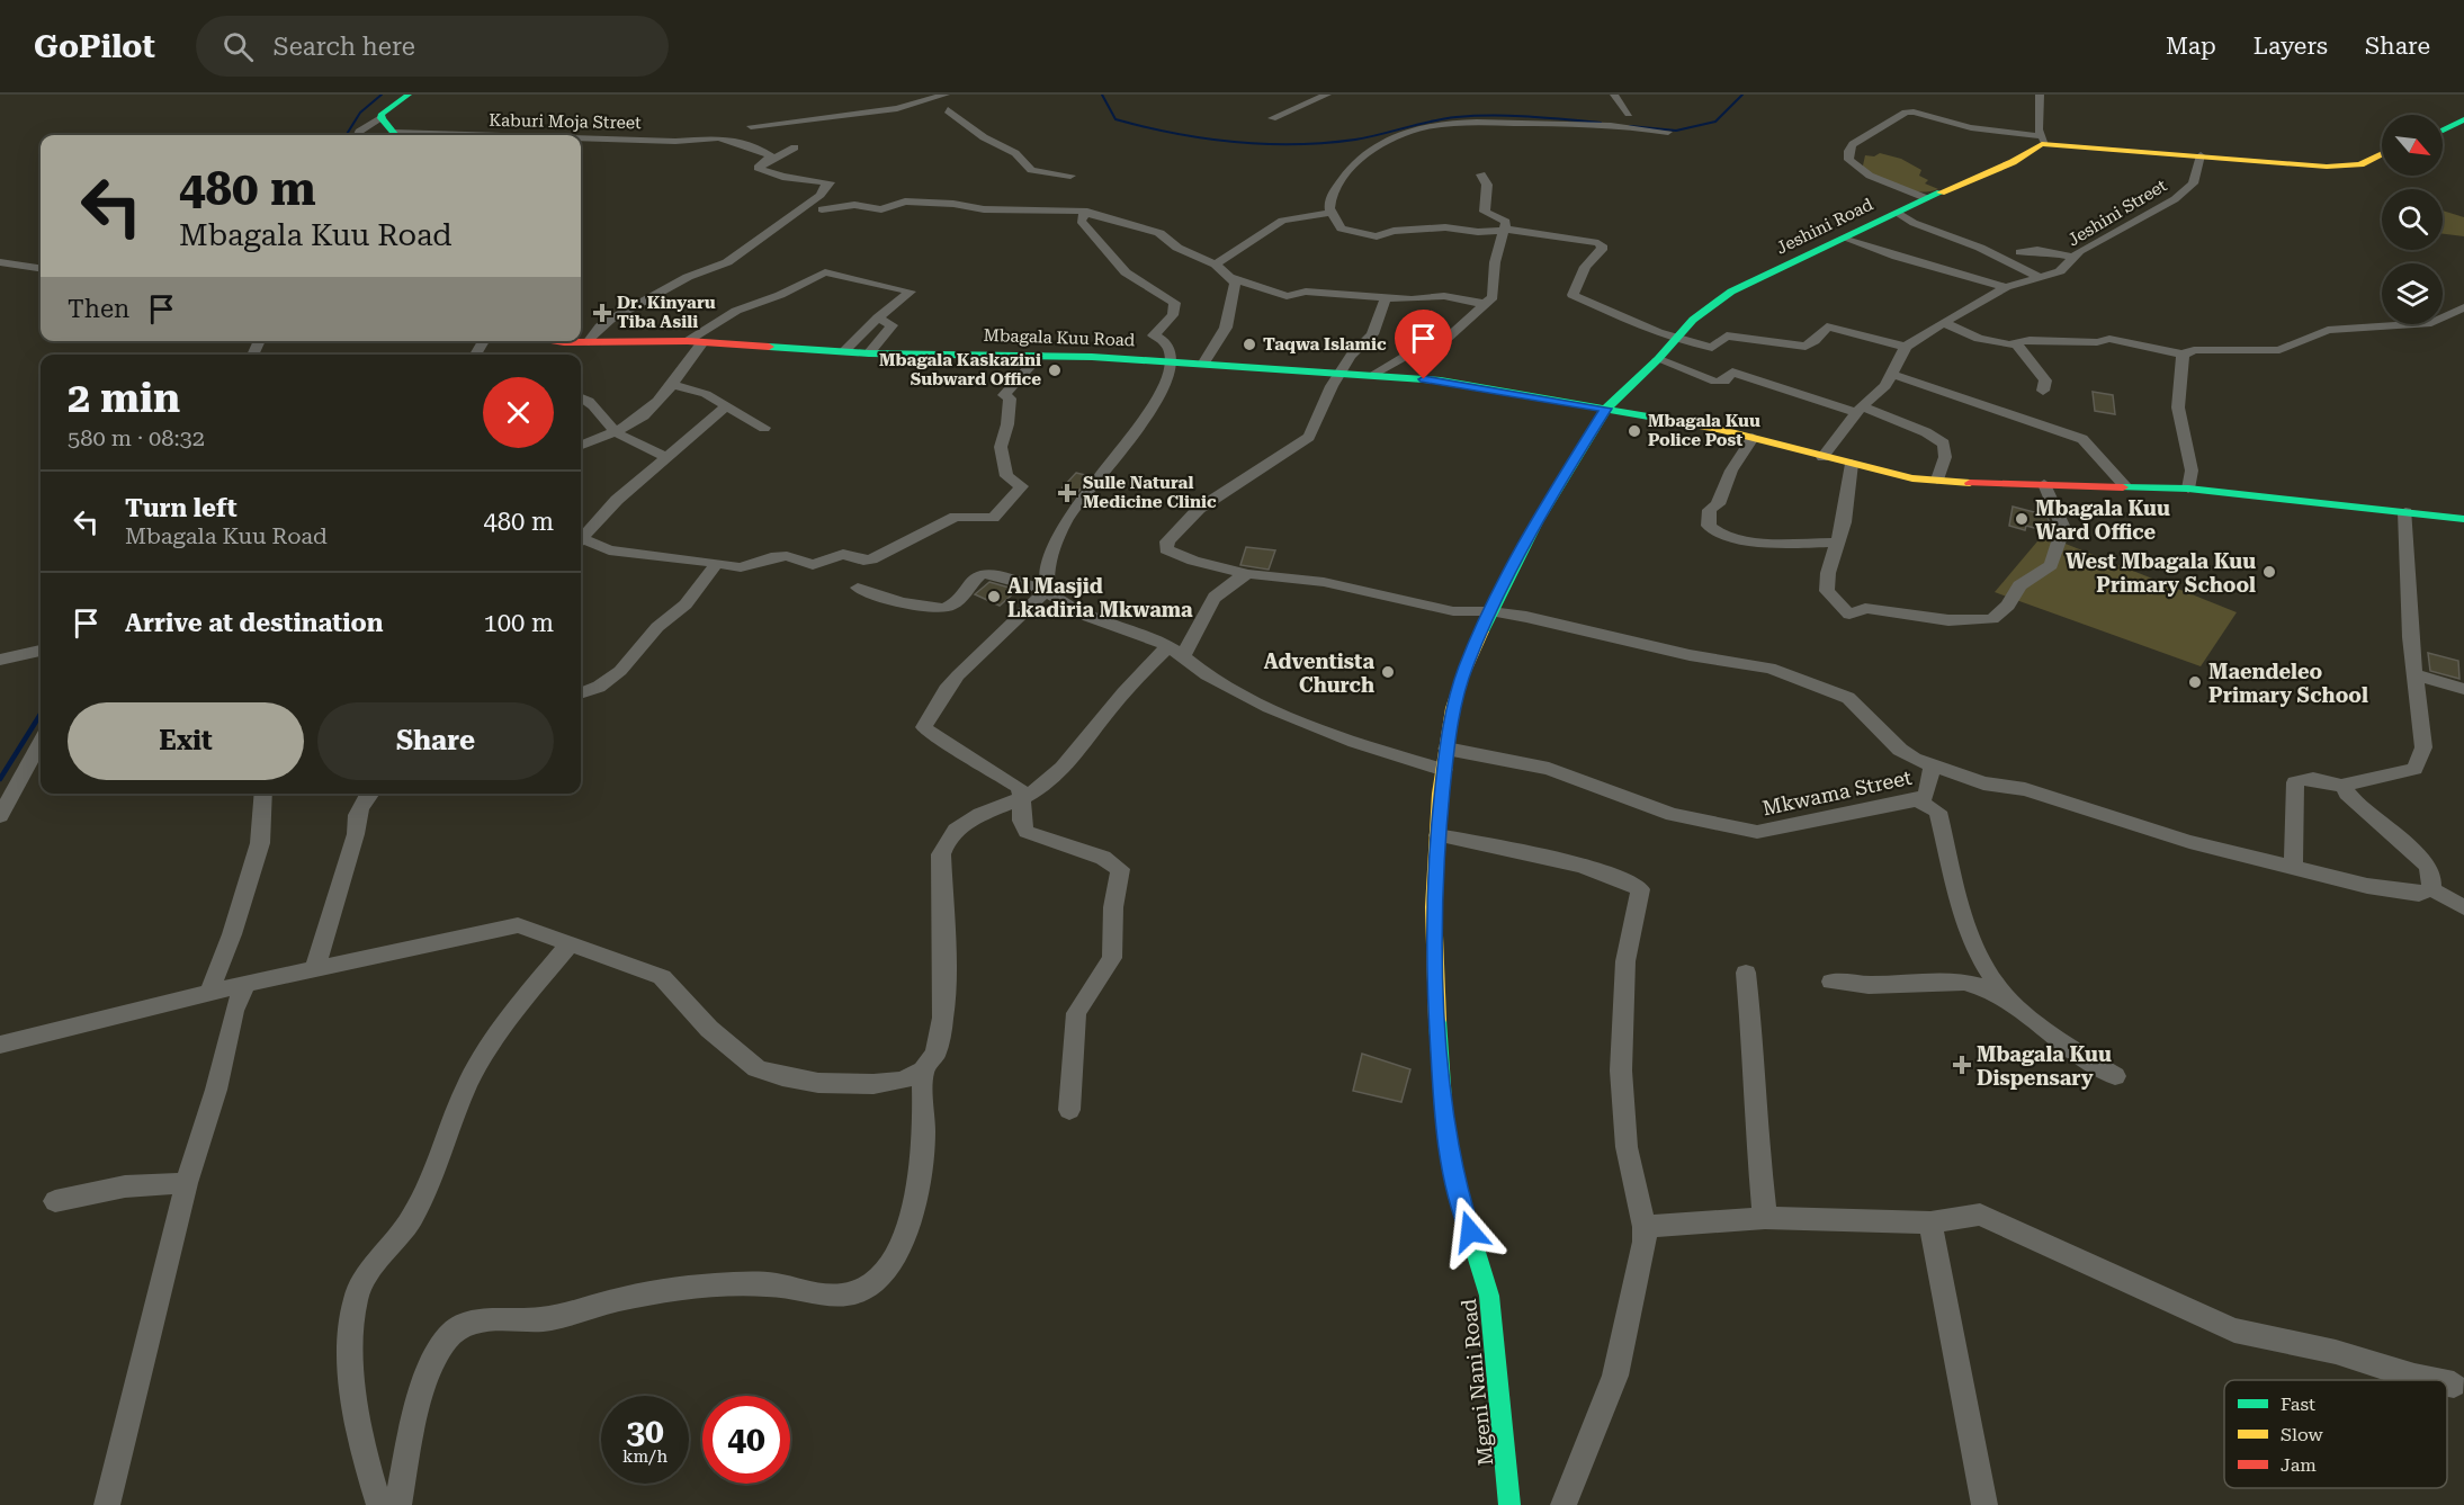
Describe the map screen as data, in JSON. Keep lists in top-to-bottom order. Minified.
{"streets":{"street":["Kaburi Moja Street","Jeshini Street","Jeshini Road","Mbagala Kuu Road","Mkwama Street","Mgeni Nani Road"]},"crossings":[["Jeshini Street","Mbagala Kuu Road"],["Jeshini Road","Mbagala Kuu Road"],["Jeshini Road","Mgeni Nani Road"],["Mbagala Kuu Road","Mgeni Nani Road"],["Mkwama Street","Mgeni Nani Road"]],"places":{"health":["Dr. Kinyaru Tiba Asili","Sulle Natural Medicine Clinic","Mbagala Kuu Dispensary"],"other":["Taqwa Islamic","Mbagala Kaskazini Subward Office","Mbagala Kuu Police Post","Mbagala Kuu Ward Office","West Mbagala Kuu Primary School","Al Masjid Lkadiria Mkwama","Adventista Church","Maendeleo Primary School"]},"legend":["Fast","Slow","Jam"],"north":"bottom right","page":{"header":"GoPilot","search":"Search here","nav":["Map","Layers","Share"],"turn":["480 m","Mbagala Kuu Road"],"then":"Then","heading":["2 min","580 m · 08:32"],"list":[{"name":"Turn left","note":"Mbagala Kuu Road","value":"480 m"},{"name":"Arrive at destination","value":"100 m"}],"buttons":["Exit","Share"],"speed":"30 km/h","limit":"40"}}
